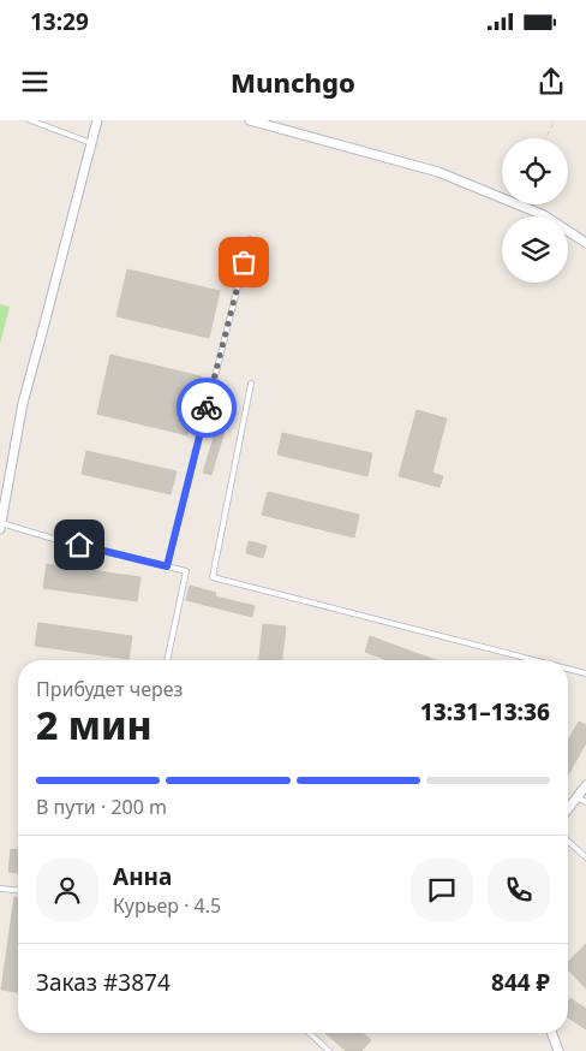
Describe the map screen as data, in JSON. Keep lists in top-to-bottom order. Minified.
{"page":{"status":"13:29","header":"Munchgo","heading":["2 мин","Прибудет через","13:31–13:36"],"panel":["Анна","Курьер · 4.5","Заказ #3874","844 ₽"],"bar":"В пути · 200 m"}}
